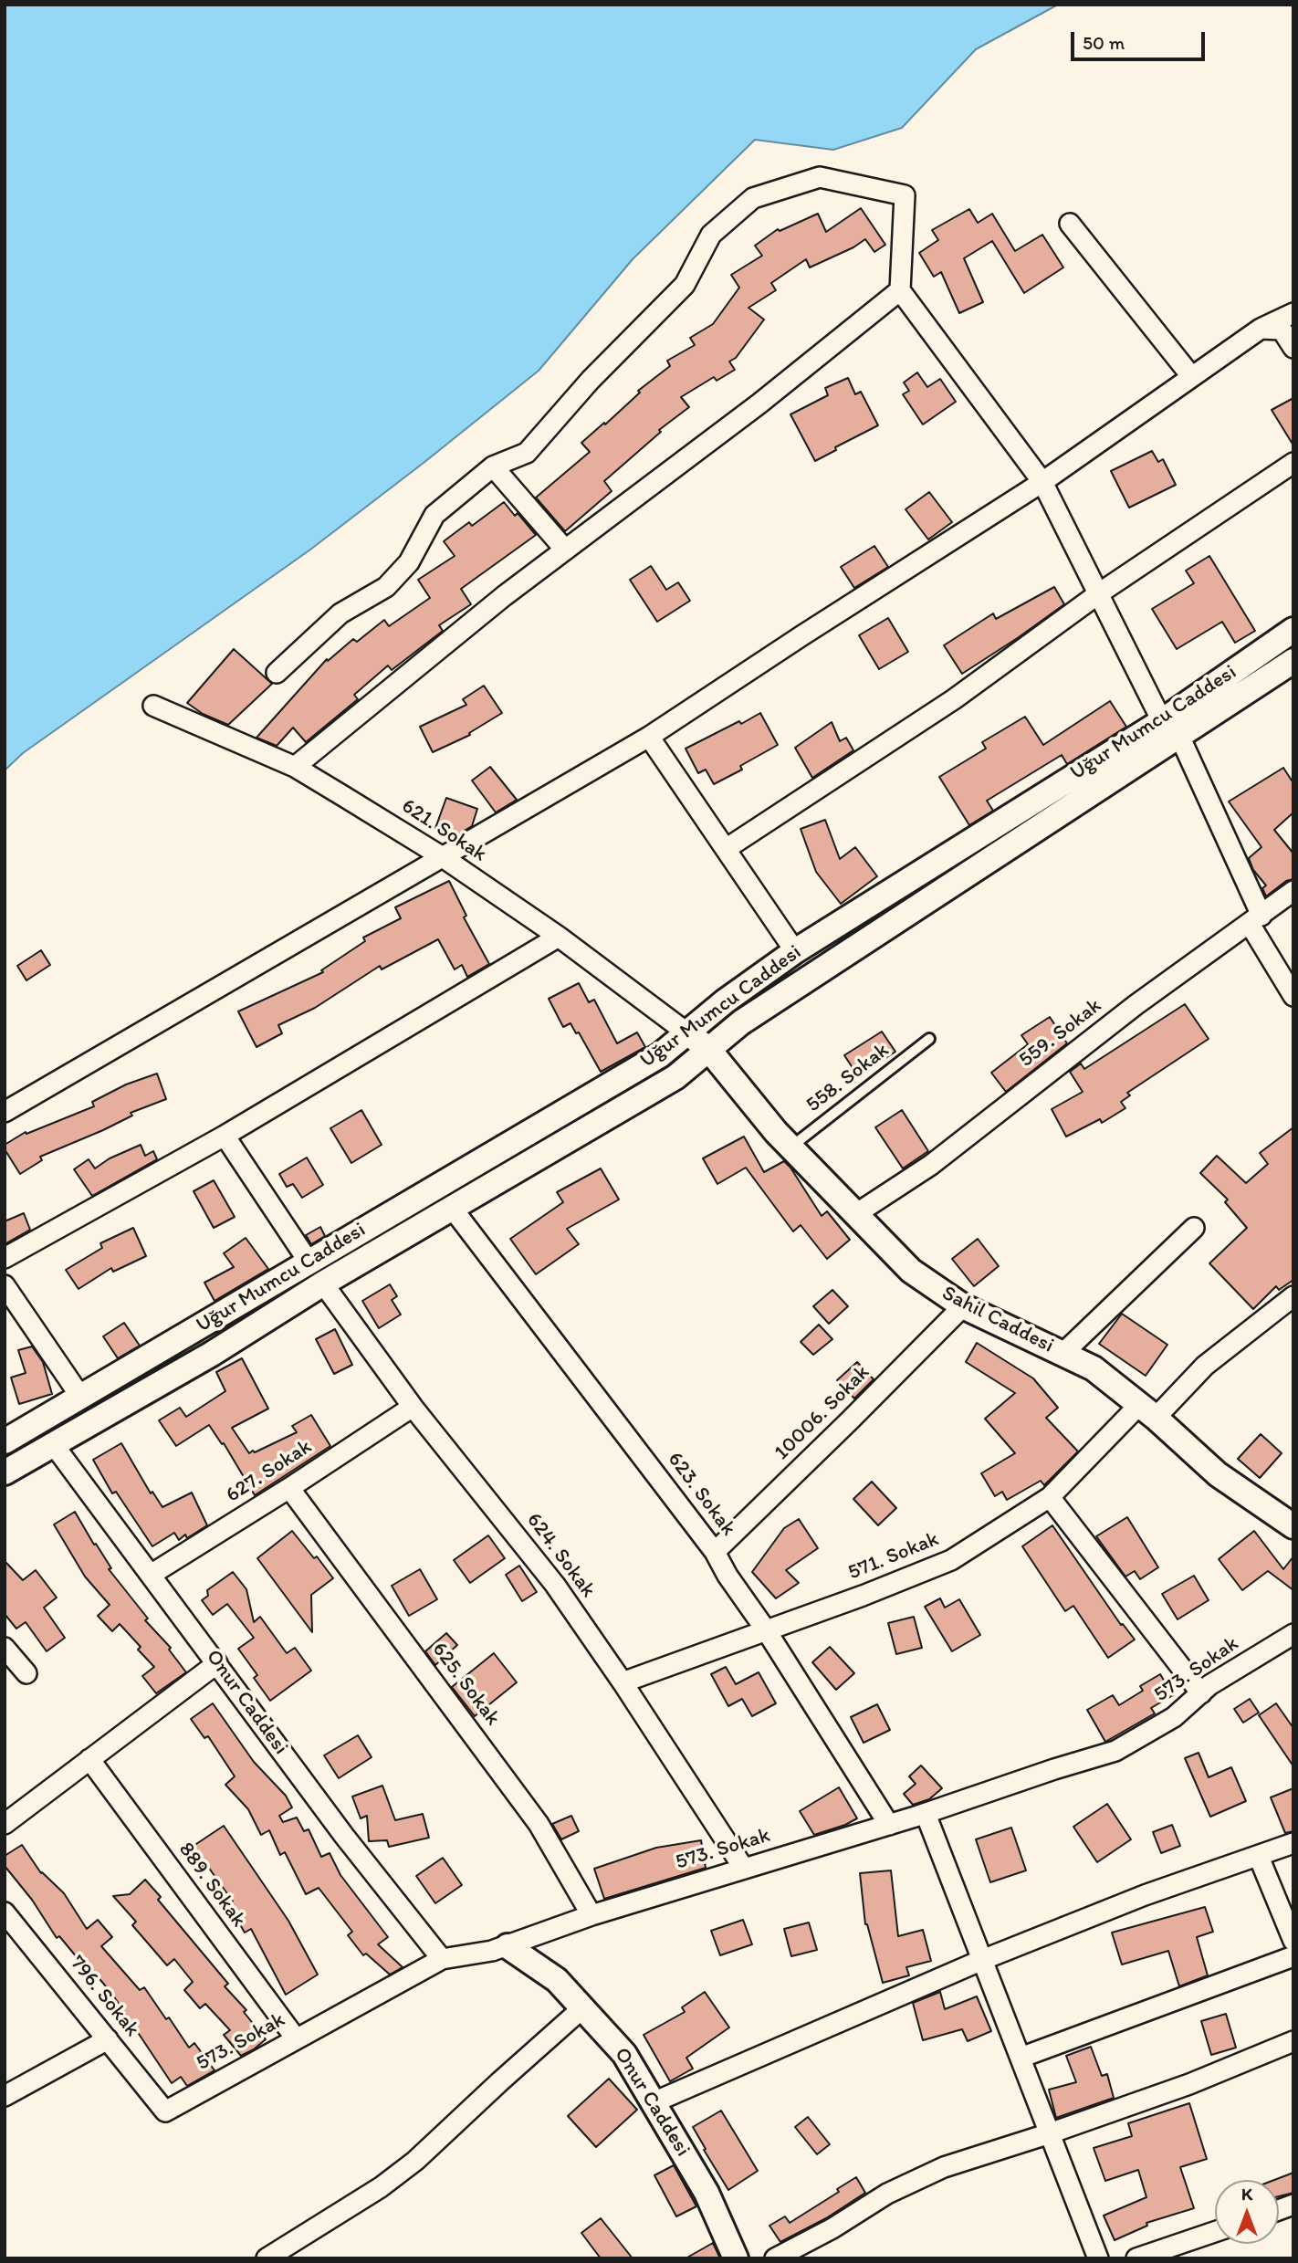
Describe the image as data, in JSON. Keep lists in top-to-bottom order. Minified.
{"streets":{"street":["Uğur Mumcu Caddesi","621. Sokak","559. Sokak","Sahil Caddesi","10006. Sokak","627. Sokak","623. Sokak","624. Sokak","571. Sokak","573. Sokak","625. Sokak","Onur Caddesi","889. Sokak","796. Sokak"],"lane":["558. Sokak"]},"crossings":[["Uğur Mumcu Caddesi","621. Sokak"],["Uğur Mumcu Caddesi","Sahil Caddesi"],["Uğur Mumcu Caddesi","623. Sokak"],["Uğur Mumcu Caddesi","624. Sokak"],["Uğur Mumcu Caddesi","Onur Caddesi"],["621. Sokak","Sahil Caddesi"],["559. Sokak","Sahil Caddesi"],["558. Sokak","Sahil Caddesi"],["Sahil Caddesi","10006. Sokak"],["Sahil Caddesi","571. Sokak"],["10006. Sokak","623. Sokak"],["627. Sokak","624. Sokak"],["627. Sokak","625. Sokak"],["627. Sokak","Onur Caddesi"],["623. Sokak","571. Sokak"],["623. Sokak","573. Sokak"],["624. Sokak","571. Sokak"],["624. Sokak","573. Sokak"],["573. Sokak","625. Sokak"],["573. Sokak","Onur Caddesi"],["573. Sokak","889. Sokak"],["573. Sokak","796. Sokak"]],"scale_bar":"50 m","north":"top"}
